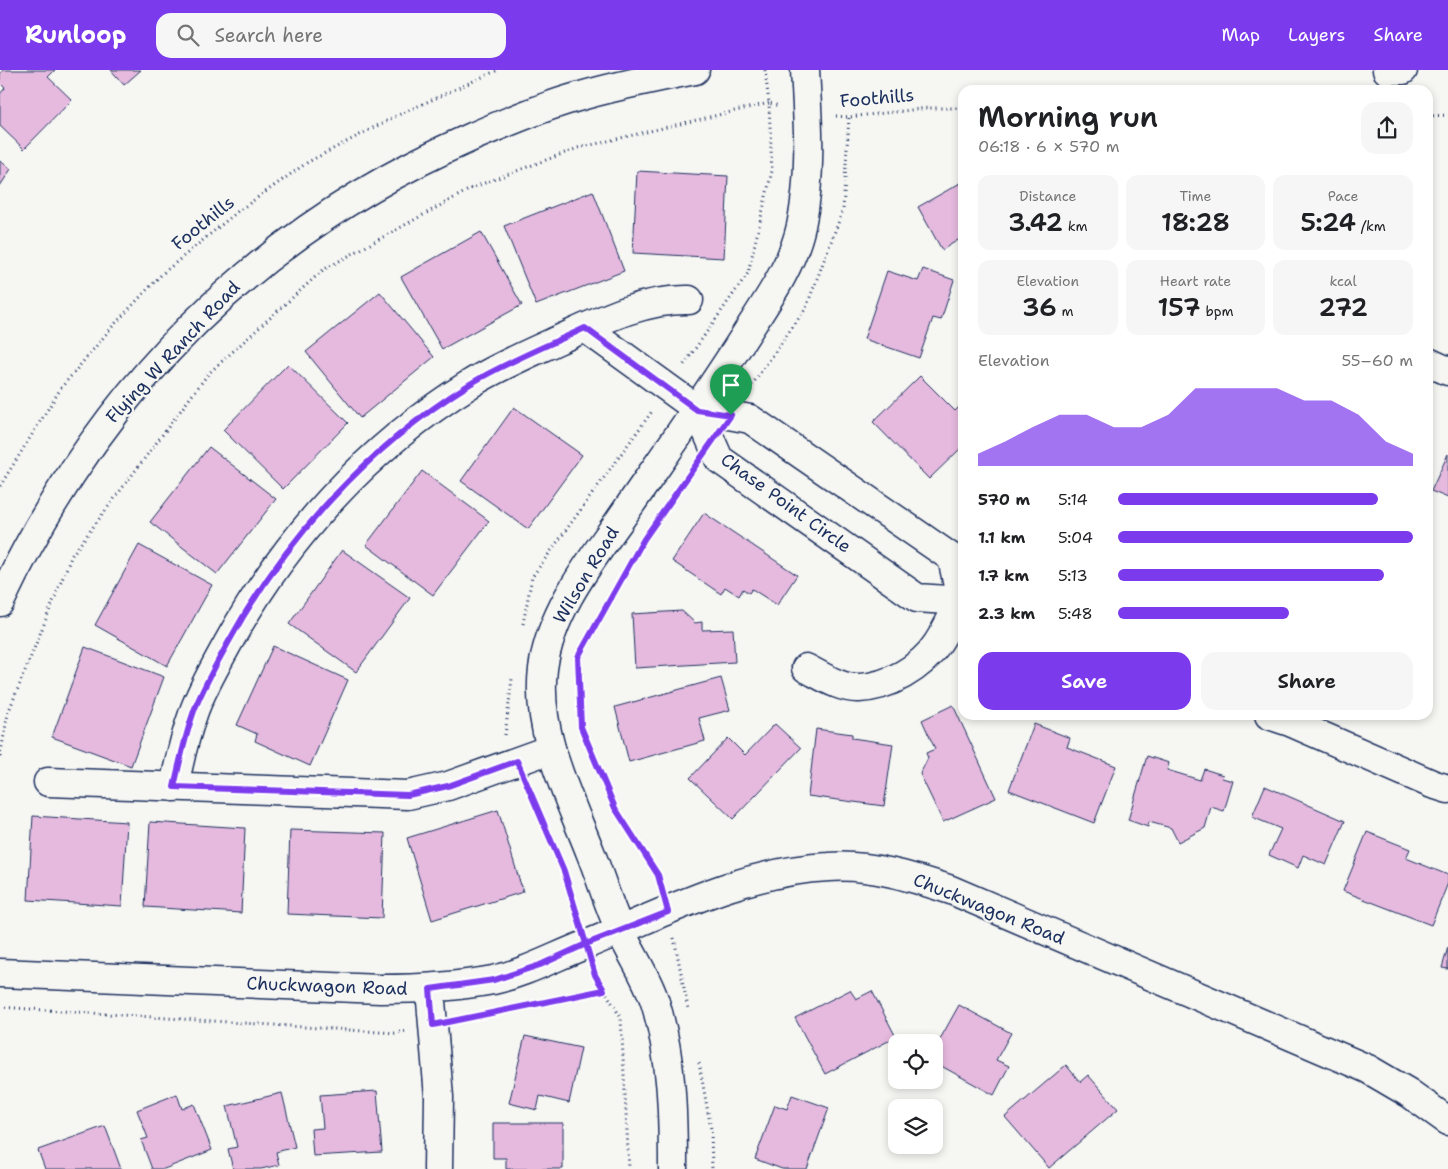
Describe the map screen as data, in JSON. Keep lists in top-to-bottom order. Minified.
{"streets":{"street":["Flying W Ranch Road","Chase Point Circle","Wilson Road","Chuckwagon Road"],"path":["Foothills"]},"crossings":[["Foothills","Wilson Road"],["Chase Point Circle","Wilson Road"],["Wilson Road","Chuckwagon Road"]],"page":{"header":"Runloop","search":"Search here","nav":["Map","Layers","Share"],"heading":["Morning run","06:18 · 6 × 570 m"],"stats":[["Distance","3.42 km"],["Time","18:28"],["Pace","5:24 /km"],["Elevation","36 m"],["Heart rate","157 bpm"],["kcal","272"]],"chart":["Elevation","55–60 m"],"list":[{"name":"570 m","note":"5:14"},{"name":"1.1 km","note":"5:04"},{"name":"1.7 km","note":"5:13"},{"name":"2.3 km","note":"5:48"}],"buttons":["Save","Share"]}}
